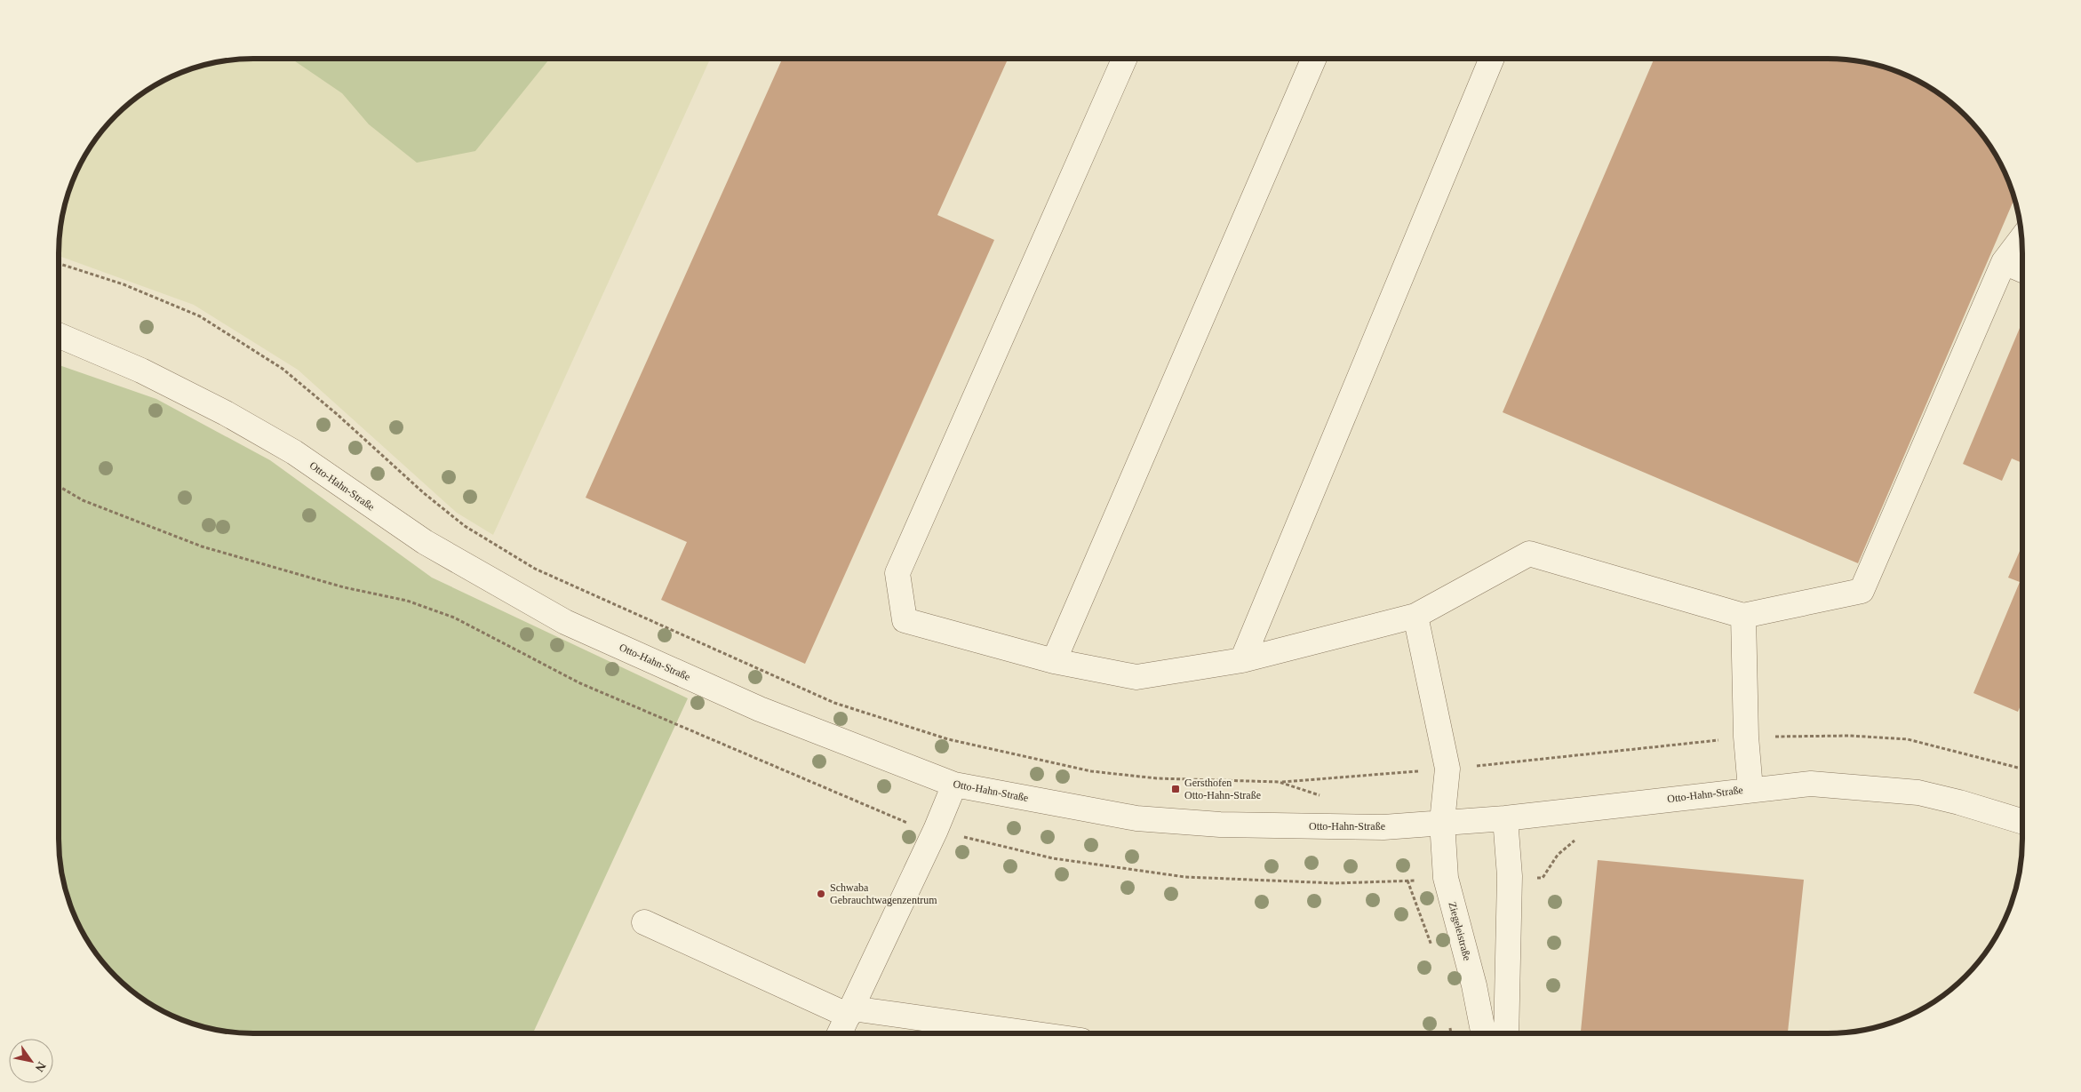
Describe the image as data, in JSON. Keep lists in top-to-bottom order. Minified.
{"streets":{"street":["Otto-Hahn-Straße","Ziegeleistraße"]},"crossings":[["Otto-Hahn-Straße","Ziegeleistraße"]],"places":{"transit":["Gersthofen Otto-Hahn-Straße"],"other":["Schwaba Gebrauchtwagenzentrum"]},"north":"bottom right"}
